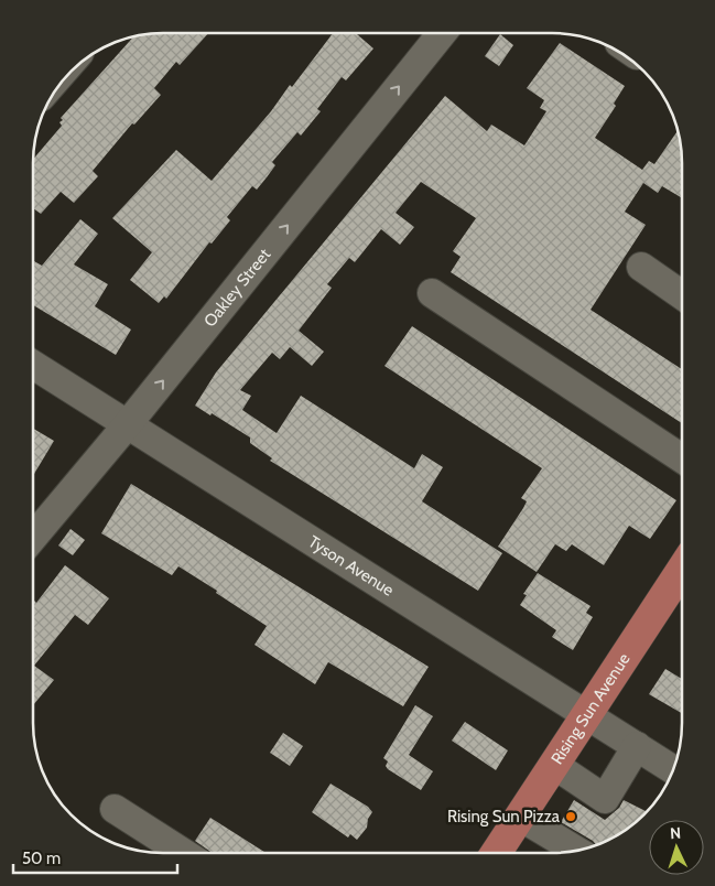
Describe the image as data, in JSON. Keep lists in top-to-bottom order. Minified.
{"streets":{"main road":["Rising Sun Avenue"],"street":["Oakley Street","Tyson Avenue"]},"crossings":[["Oakley Street","Tyson Avenue"],["Tyson Avenue","Rising Sun Avenue"]],"one_way":["Oakley Street"],"places":["Rising Sun Pizza"],"scale_bar":"50 m","north":"top"}
